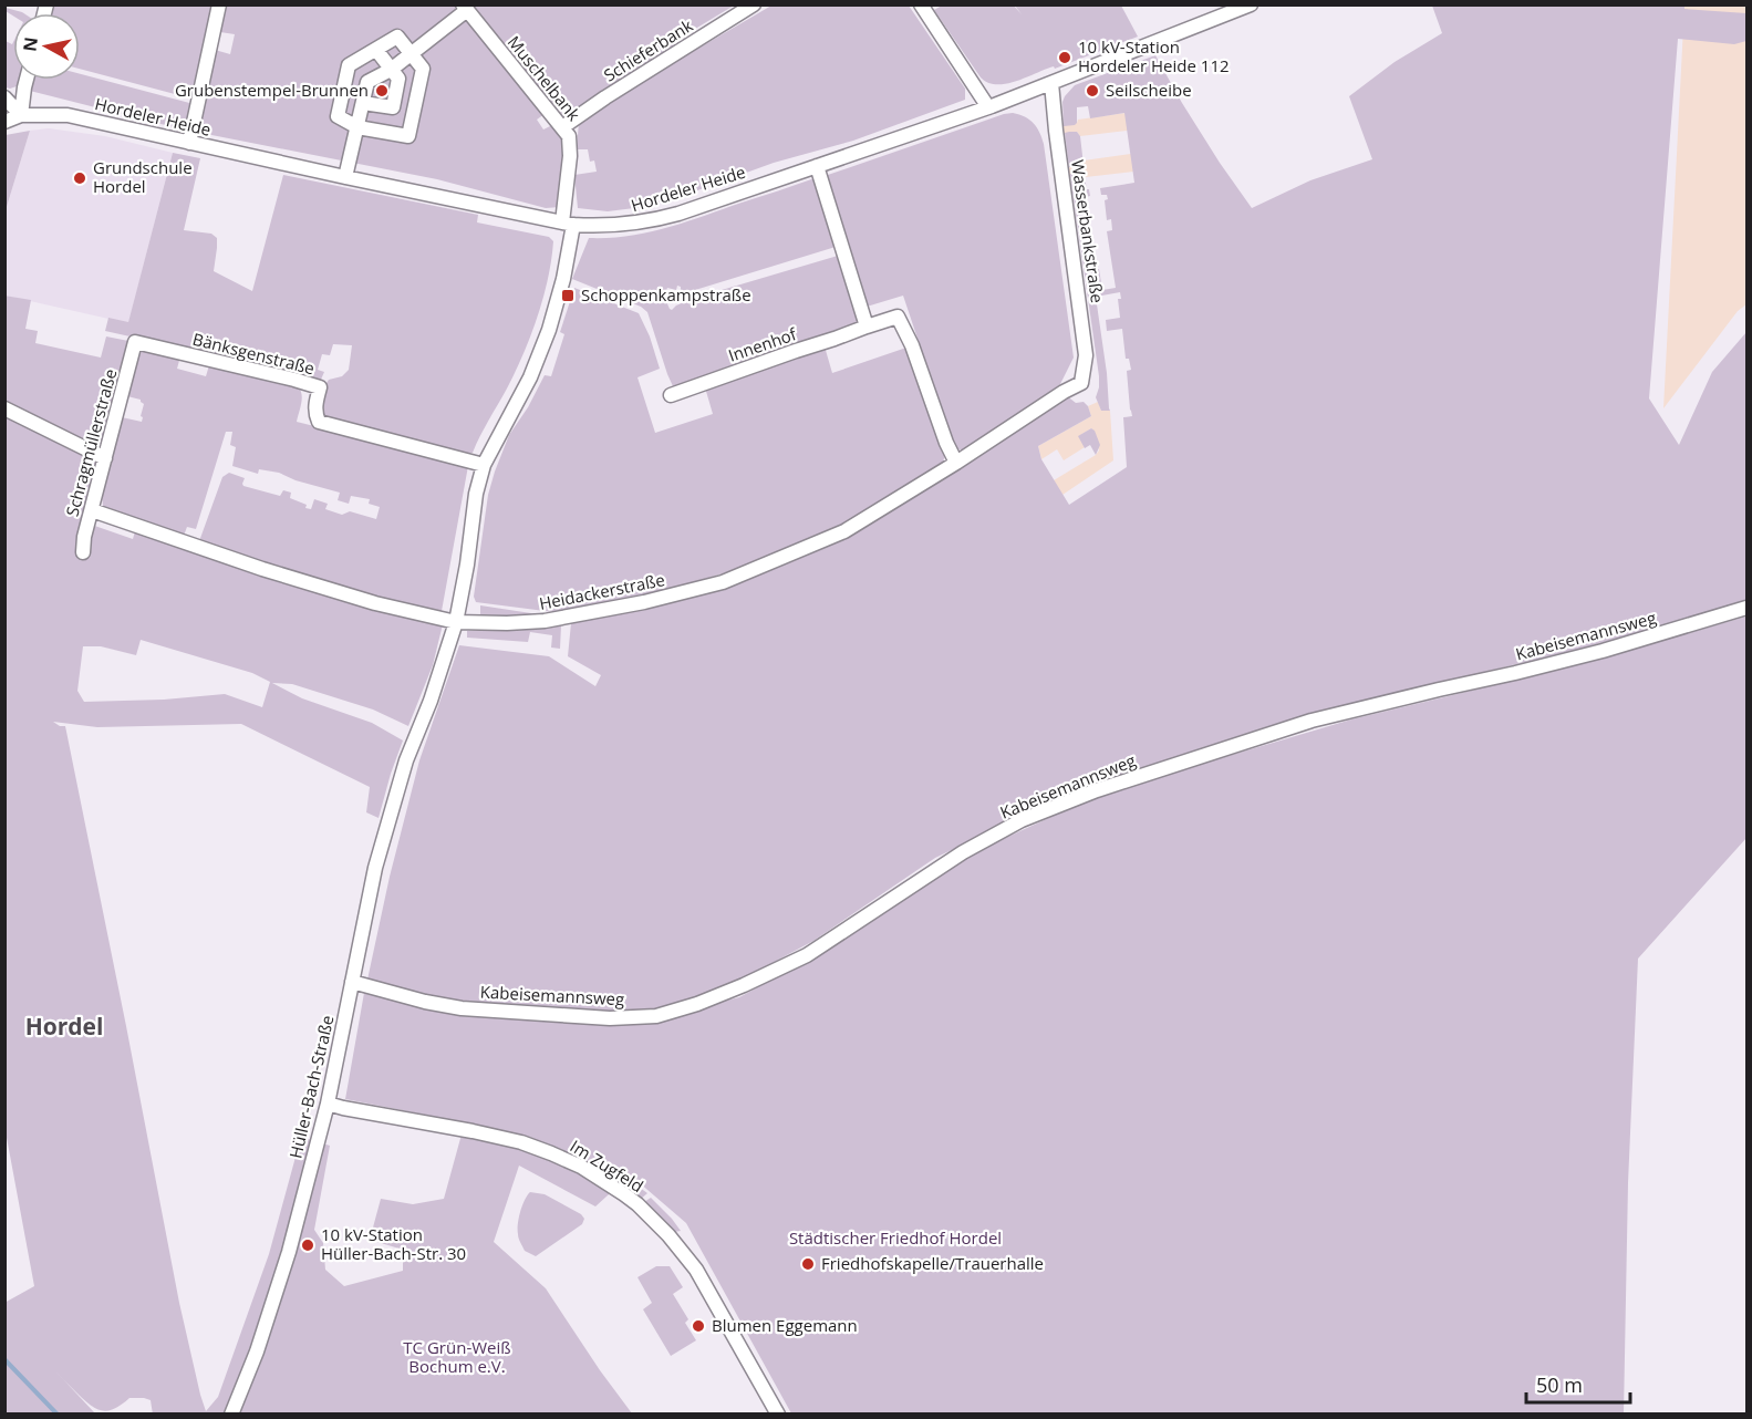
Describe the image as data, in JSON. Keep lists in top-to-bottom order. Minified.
{"streets":{"street":["Schieferbank","Muschelbank","Hordeler Heide","Wasserbankstraße","Innenhof","Bänksgenstraße","Schragmüllerstraße","Heidackerstraße","Kabeisemannsweg","Hüller-Bach-Straße","Im Zugfeld"]},"crossings":[["Schieferbank","Muschelbank"],["Muschelbank","Hordeler Heide"],["Hordeler Heide","Wasserbankstraße"],["Wasserbankstraße","Heidackerstraße"],["Innenhof","Heidackerstraße"],["Bänksgenstraße","Schragmüllerstraße"],["Schragmüllerstraße","Heidackerstraße"],["Heidackerstraße","Hüller-Bach-Straße"],["Kabeisemannsweg","Hüller-Bach-Straße"],["Hüller-Bach-Straße","Im Zugfeld"]],"districts":["Hordel"],"parks":["Städtischer Friedhof Hordel","TC Grün-Weiß Bochum e.V."],"places":{"other":["10 kV-Station Hordeler Heide 112","Grubenstempel-Brunnen","Seilscheibe","Grundschule Hordel","10 kV-Station Hüller-Bach-Str. 30","Friedhofskapelle/Trauerhalle","Blumen Eggemann"],"transit":["Schoppenkampstraße"]},"scale_bar":"50 m","north":"left"}
